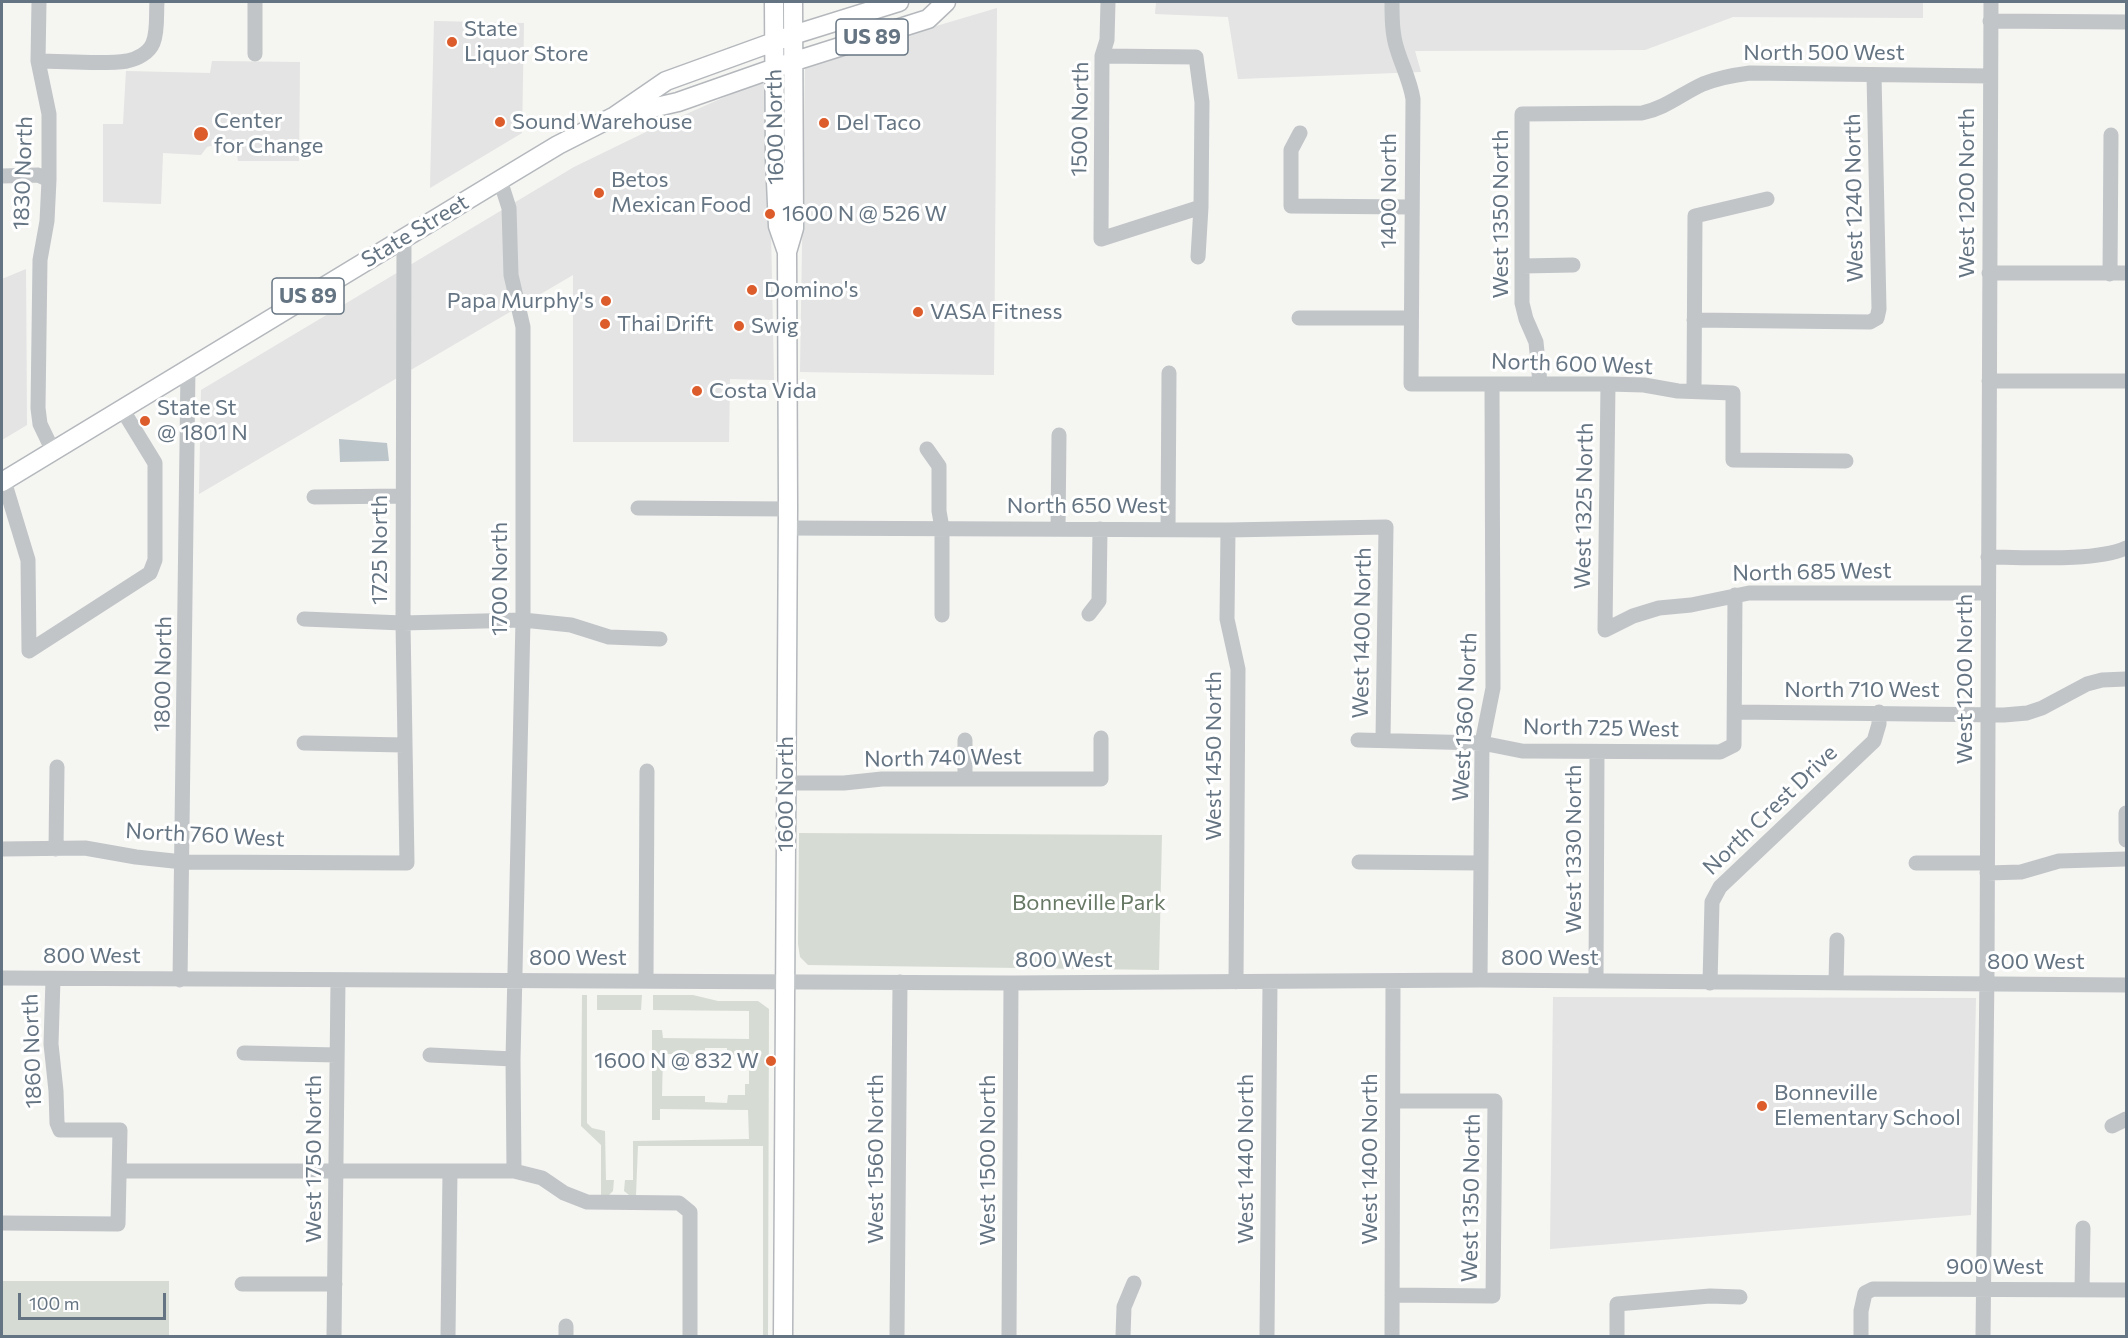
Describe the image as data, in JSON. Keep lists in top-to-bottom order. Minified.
{"streets":{"main road":["US 89","1600 North","State Street"],"street":["North 500 West","1500 North","1830 North","1400 North","West 1200 North","West 1240 North","West 1350 North","North 600 West","North 650 West","West 1325 North","1725 North","North 685 West","1700 North","West 1400 North","1800 North","North 710 West","West 1360 North","North 725 West","West 1450 North","North 740 West","North Crest Drive","North 760 West","West 1330 North","800 West","1860 North","West 1750 North","West 1560 North","West 1440 North","West 1500 North","900 West"]},"crossings":[["North 500 West","West 1200 North"],["North 500 West","West 1240 North"],["North 500 West","West 1350 North"],["1600 North","State Street"],["1600 North","North 650 West"],["1600 North","North 740 West"],["1600 North","800 West"],["1830 North","State Street"],["1400 North","North 600 West"],["West 1200 North","North 685 West"],["West 1200 North","North 710 West"],["West 1200 North","800 West"],["West 1200 North","900 West"],["West 1350 North","North 600 West"],["West 1350 North","West 1400 North"],["State Street","1725 North"],["State Street","1700 North"],["State Street","1800 North"],["North 600 West","West 1325 North"],["North 600 West","West 1360 North"],["North 650 West","West 1400 North"],["North 650 West","West 1450 North"],["West 1325 North","North 685 West"],["1725 North","North 760 West"],["1700 North","800 West"],["West 1400 North","North 725 West"],["West 1400 North","800 West"],["1800 North","North 760 West"],["1800 North","800 West"],["North 710 West","North 725 West"],["North 710 West","North Crest Drive"],["West 1360 North","North 725 West"],["West 1360 North","800 West"],["North 725 West","West 1330 North"],["West 1450 North","800 West"],["North Crest Drive","800 West"],["West 1330 North","800 West"],["800 West","1860 North"],["800 West","West 1750 North"],["800 West","West 1560 North"],["800 West","West 1440 North"],["800 West","West 1500 North"]],"parks":["Bonneville Park"],"places":["State Liquor Store","Sound Warehouse","Del Taco","Center for Change","Betos Mexican Food","1600 N @ 526 W","Domino's","Papa Murphy's","VASA Fitness","Thai Drift","Swig","Costa Vida","State St @ 1801 N","1600 N @ 832 W","Bonneville Elementary School"],"scale_bar":"100 m"}
